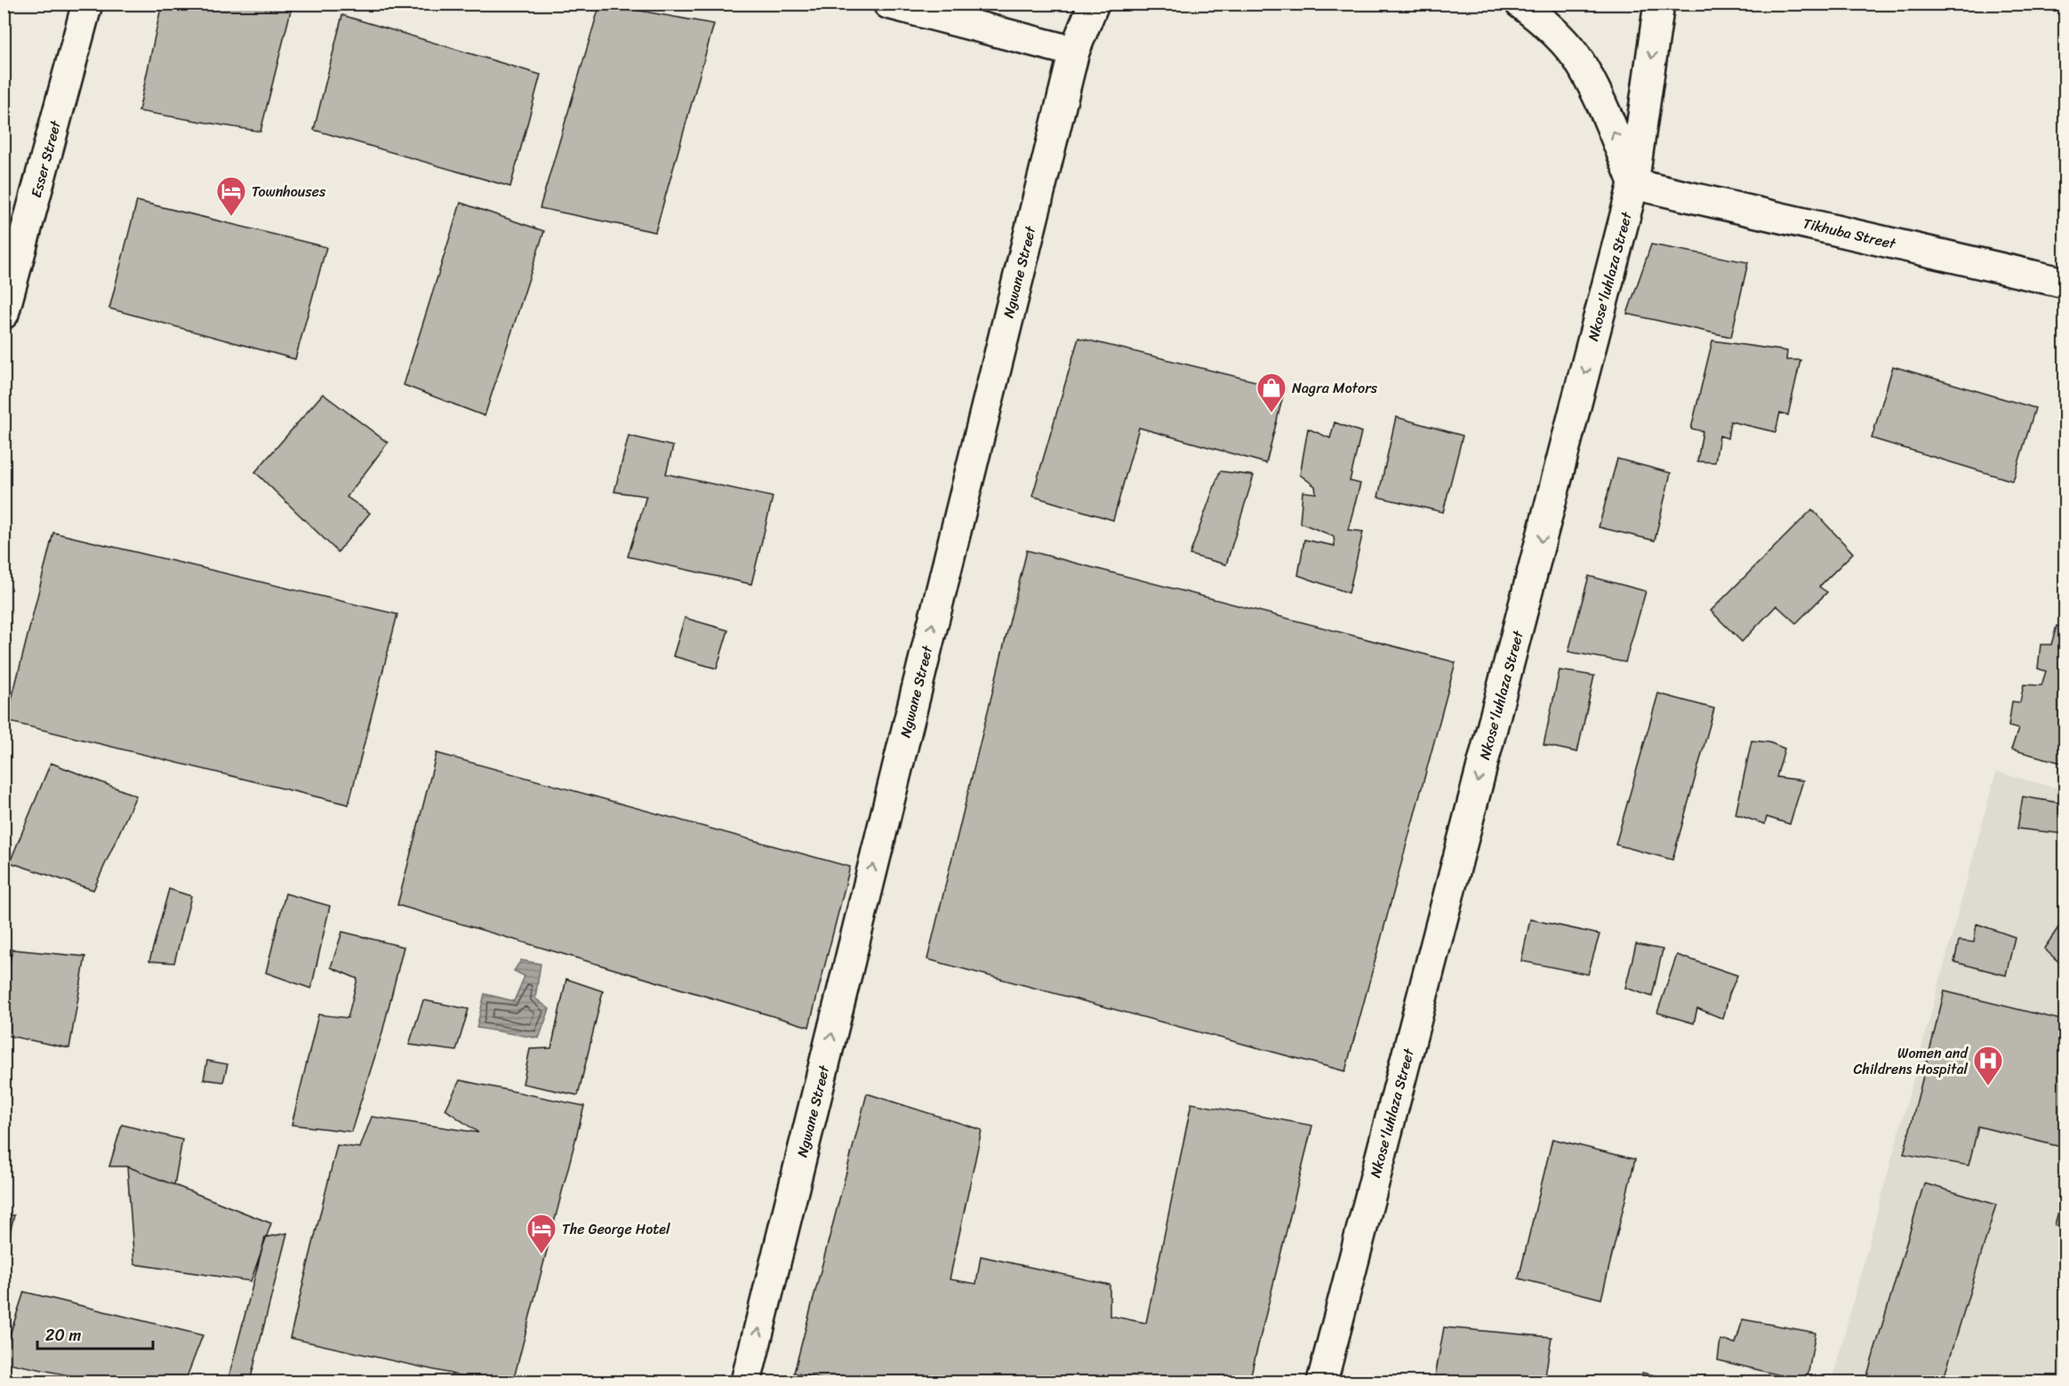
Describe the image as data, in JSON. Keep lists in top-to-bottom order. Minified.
{"streets":{"main road":["Esser Street","Tikhuba Street","Ngwane Street","Nkose'luhlaza Street"]},"crossings":[["Tikhuba Street","Nkose'luhlaza Street"]],"one_way":["Ngwane Street","Nkose'luhlaza Street"],"places":{"hotel":["Townhouses","The George Hotel"],"shop":["Nagra Motors"],"hospital":["Women and Childrens Hospital"]},"scale_bar":"20 m"}
